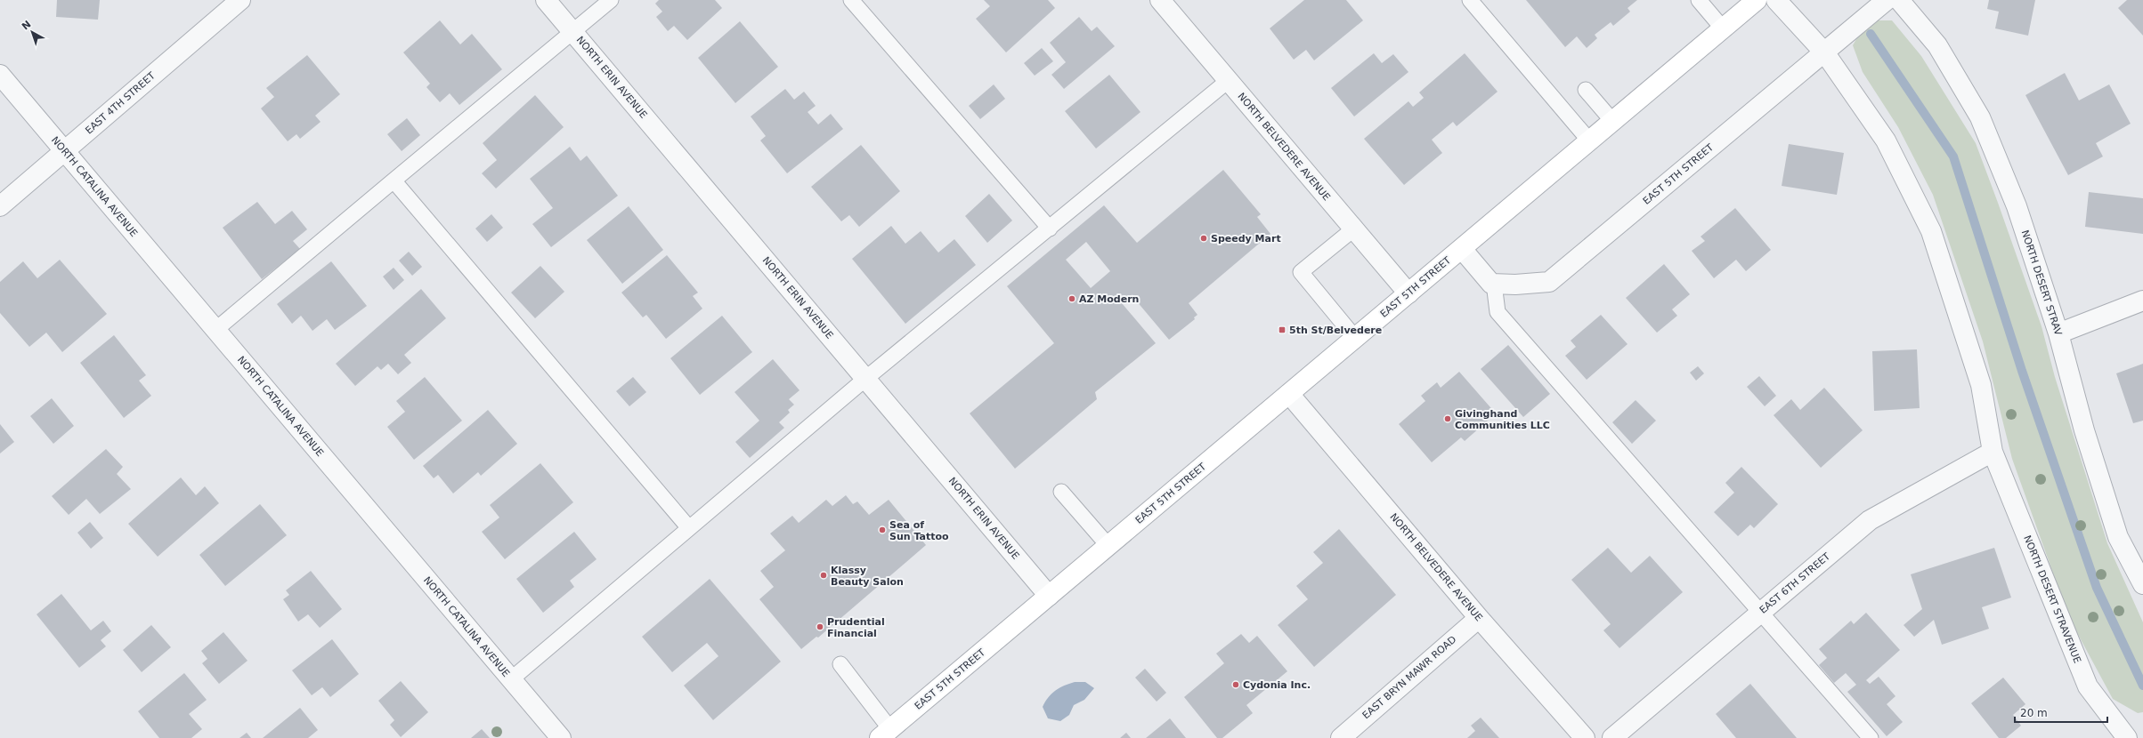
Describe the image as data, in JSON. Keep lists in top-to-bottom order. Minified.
{"streets":{"street":["NORTH ERIN AVENUE","EAST 4TH STREET","NORTH BELVEDERE AVENUE","EAST 5TH STREET","NORTH CATALINA AVENUE","NORTH DESERT STRAV","EAST 6TH STREET","NORTH DESERT STRAVENUE","EAST BRYN MAWR ROAD"]},"crossings":[["NORTH ERIN AVENUE","EAST 5TH STREET"],["EAST 4TH STREET","NORTH CATALINA AVENUE"],["NORTH BELVEDERE AVENUE","EAST 5TH STREET"],["NORTH BELVEDERE AVENUE","EAST BRYN MAWR ROAD"],["EAST 6TH STREET","NORTH DESERT STRAVENUE"]],"places":{"other":["Speedy Mart","AZ Modern","Givinghand Communities LLC","Sea of Sun Tattoo","Klassy Beauty Salon","Prudential Financial","Cydonia Inc."],"transit":["5th St/Belvedere"]},"scale_bar":"20 m","north":"top left"}
